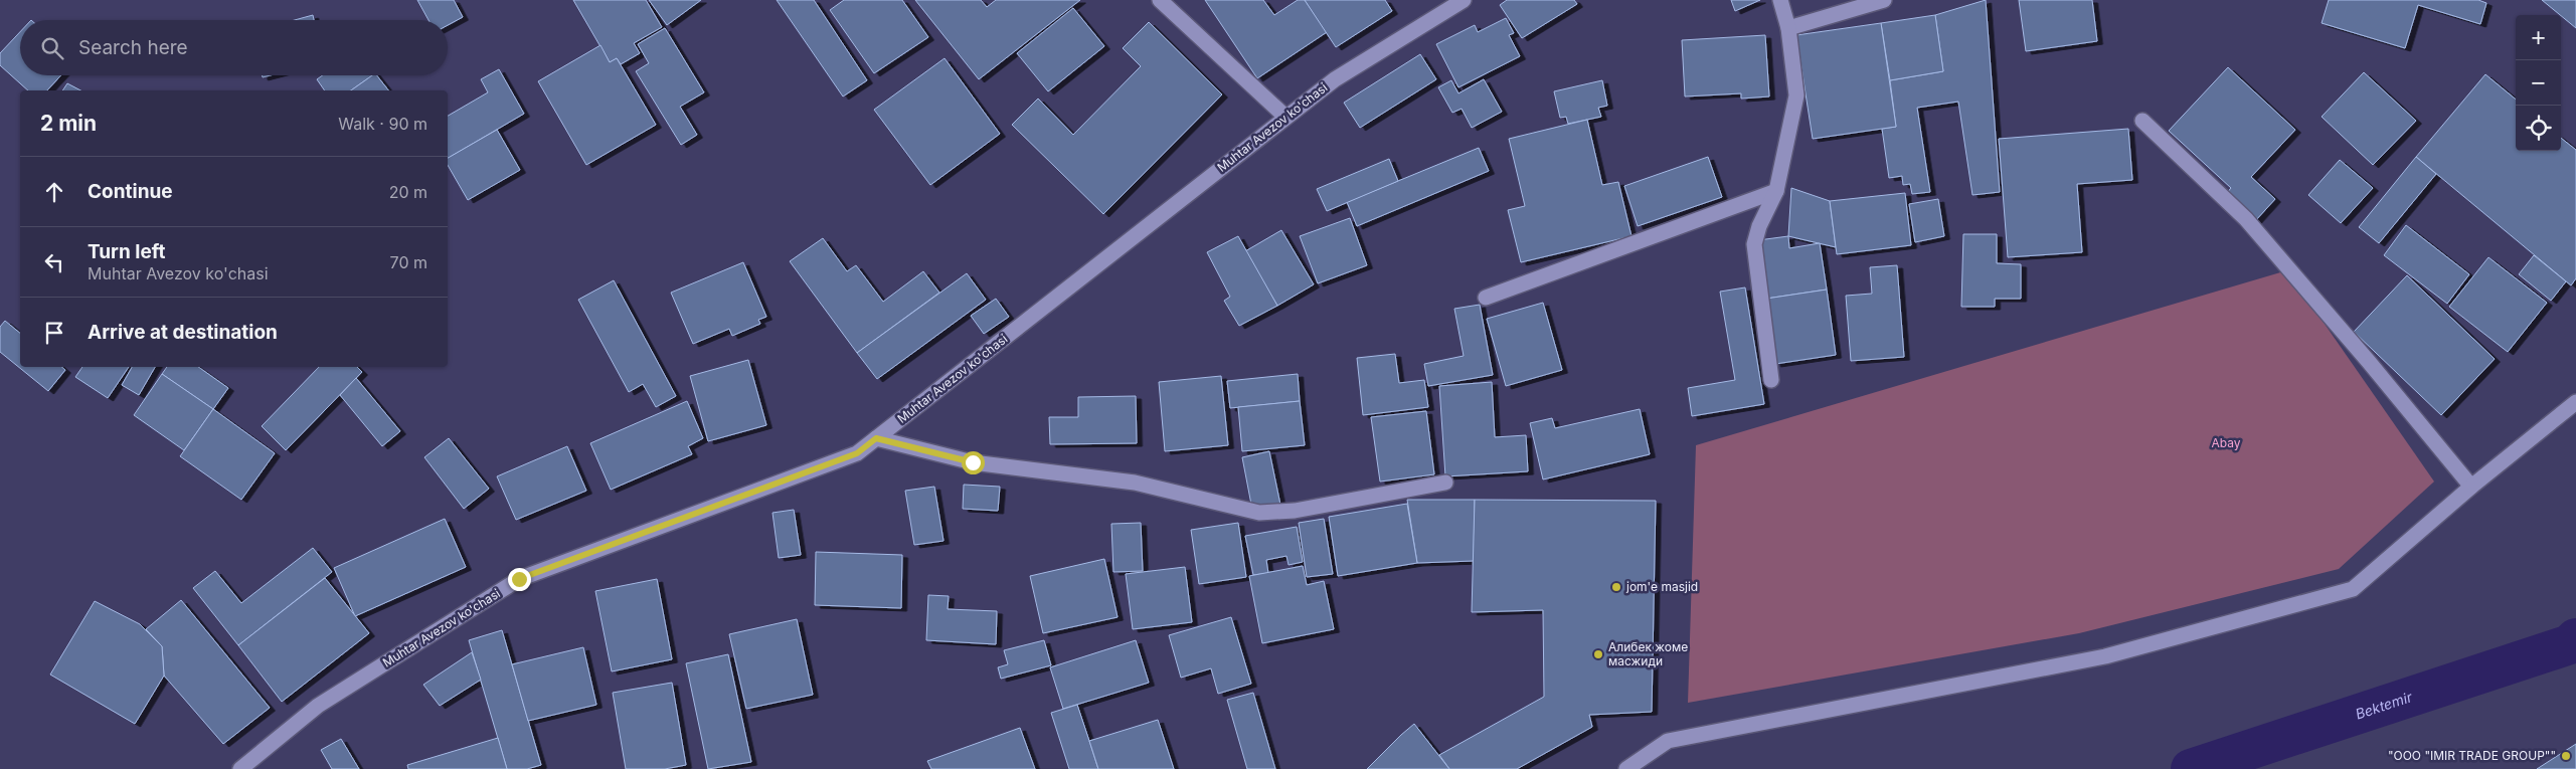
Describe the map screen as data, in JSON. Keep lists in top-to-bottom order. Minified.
{"streets":{"street":["Muhtar Avezov ko'chasi"]},"water":["Bektemir"],"parks":["Abay"],"places":["jom'e masjid","Алибек жоме масжиди","\"ООО \"IMIR TRADE GROUP\"\""],"page":{"map_buttons":["+","−"],"search":"Search here","heading":["2 min","Walk · 90 m"],"list":[["Continue","20 m"],["Turn left","Muhtar Avezov ko'chasi","70 m"],"Arrive at destination"]}}
